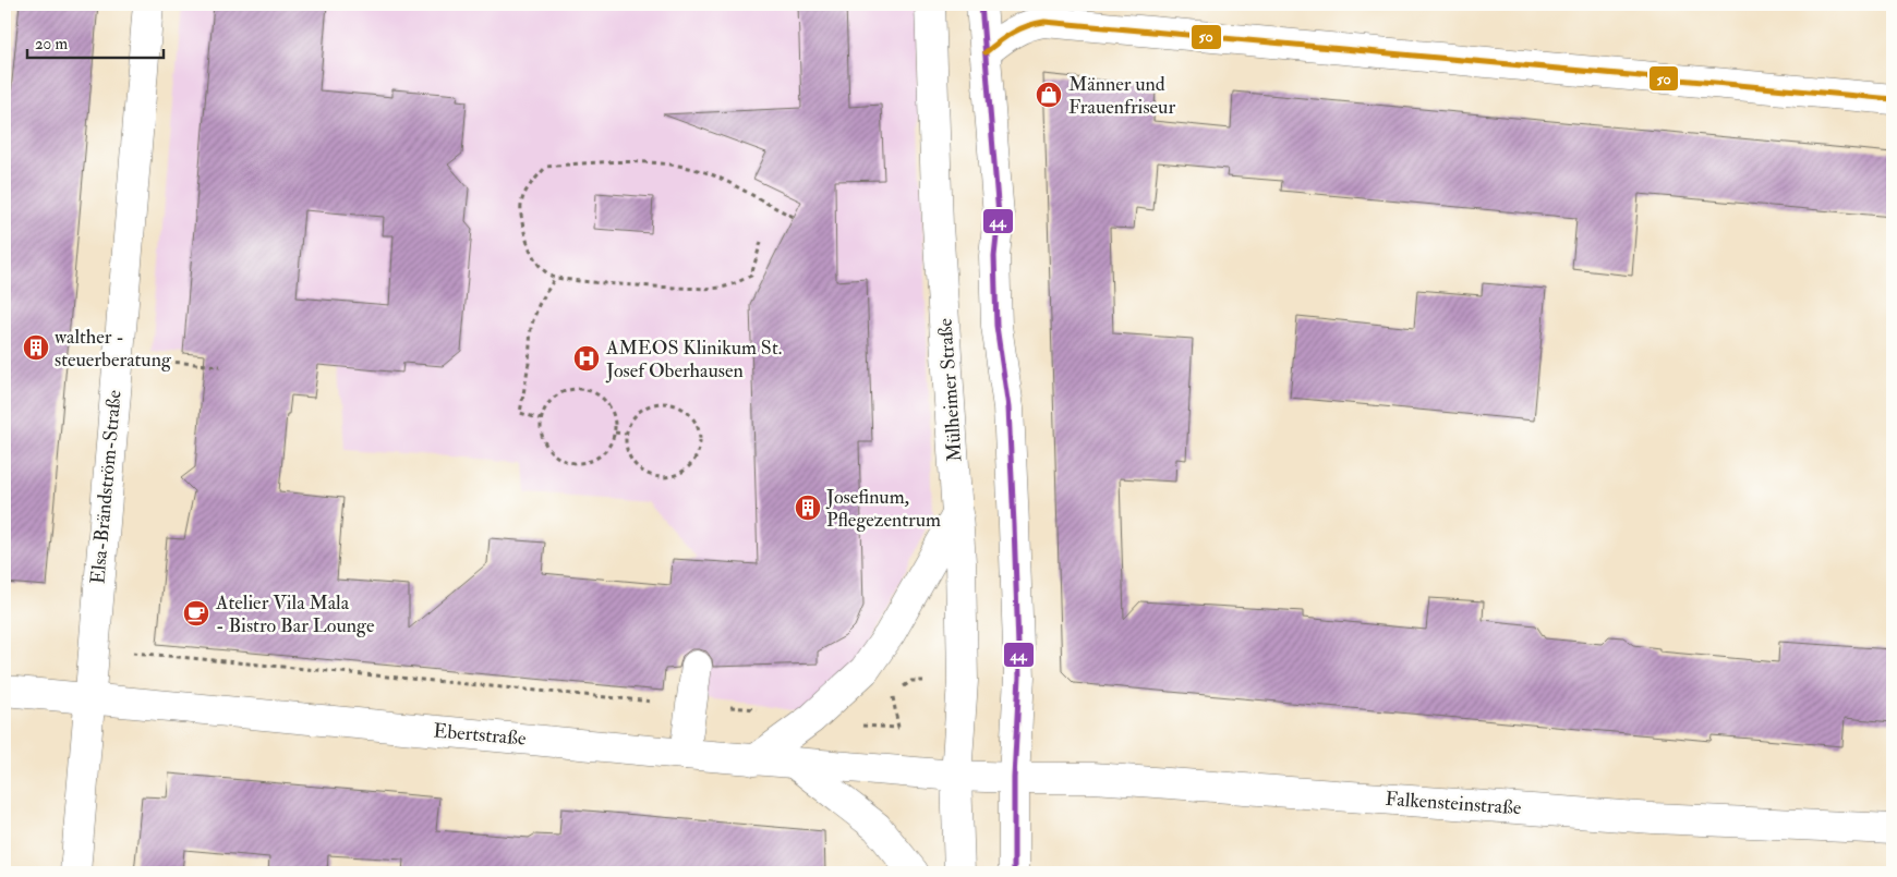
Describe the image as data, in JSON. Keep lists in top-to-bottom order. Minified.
{"streets":{"street":["Mülheimer Straße","Elsa-Brändström-Straße","Ebertstraße","Falkensteinstraße"]},"crossings":[["Mülheimer Straße","Ebertstraße"],["Elsa-Brändström-Straße","Ebertstraße"]],"places":{"shop":["Männer und Frauenfriseur"],"building":["walther - steuerberatung","Josefinum, Pflegezentrum"],"hospital":["AMEOS Klinikum St. Josef Oberhausen"],"cafe":["Atelier Vila Mala - Bistro Bar Lounge"]},"lines":["transit line 44","transit line 50"],"scale_bar":"20 m"}
